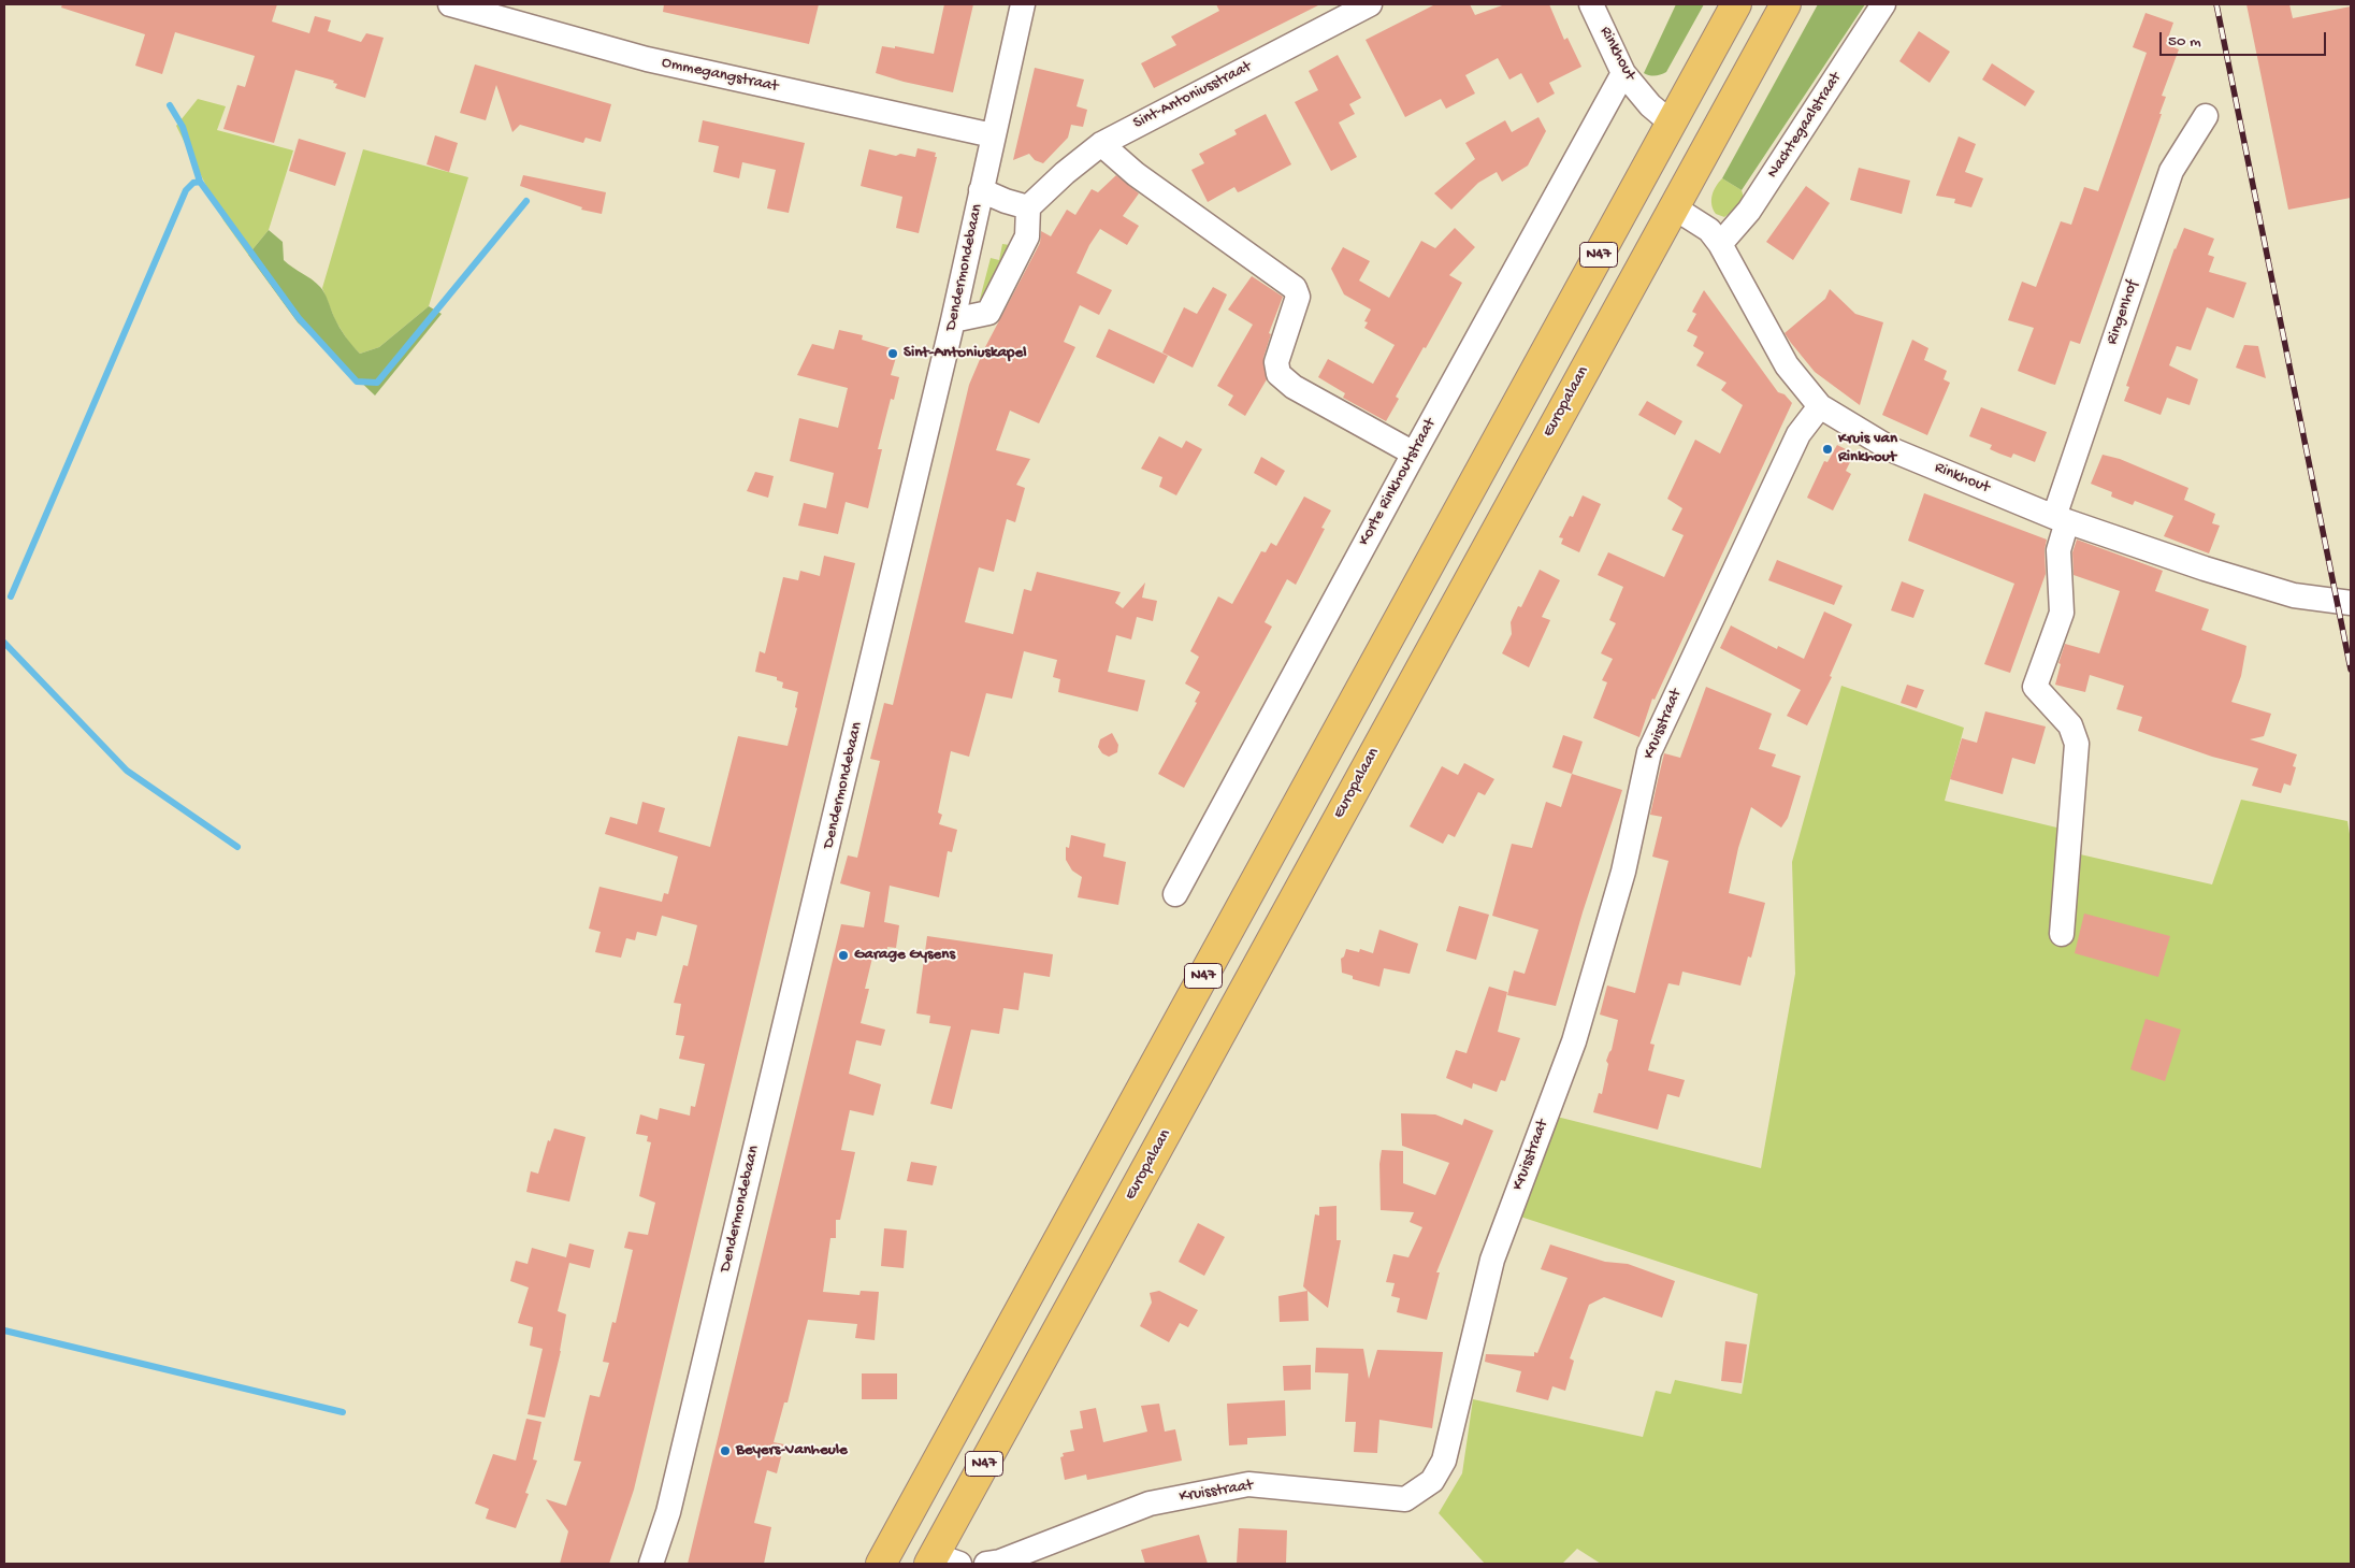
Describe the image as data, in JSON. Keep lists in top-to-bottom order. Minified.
{"streets":{"highway":["N47","Europalaan"],"street":["Rinkhout","Ommegangstraat","Sint-Antoniusstraat","Nachtegaalstraat","Dendermondebaan","Ringenhof","Korte Rinkhoutstraat","Kruisstraat"]},"crossings":[["Rinkhout","Nachtegaalstraat"],["Rinkhout","N47"],["Rinkhout","Ringenhof"],["Rinkhout","Europalaan"],["Rinkhout","Korte Rinkhoutstraat"],["Rinkhout","Kruisstraat"],["Ommegangstraat","Dendermondebaan"]],"places":["Sint-Antoniuskapel","Kruis van Rinkhout","Garage Gysens","Beyers-Vanheule"],"scale_bar":"50 m"}
